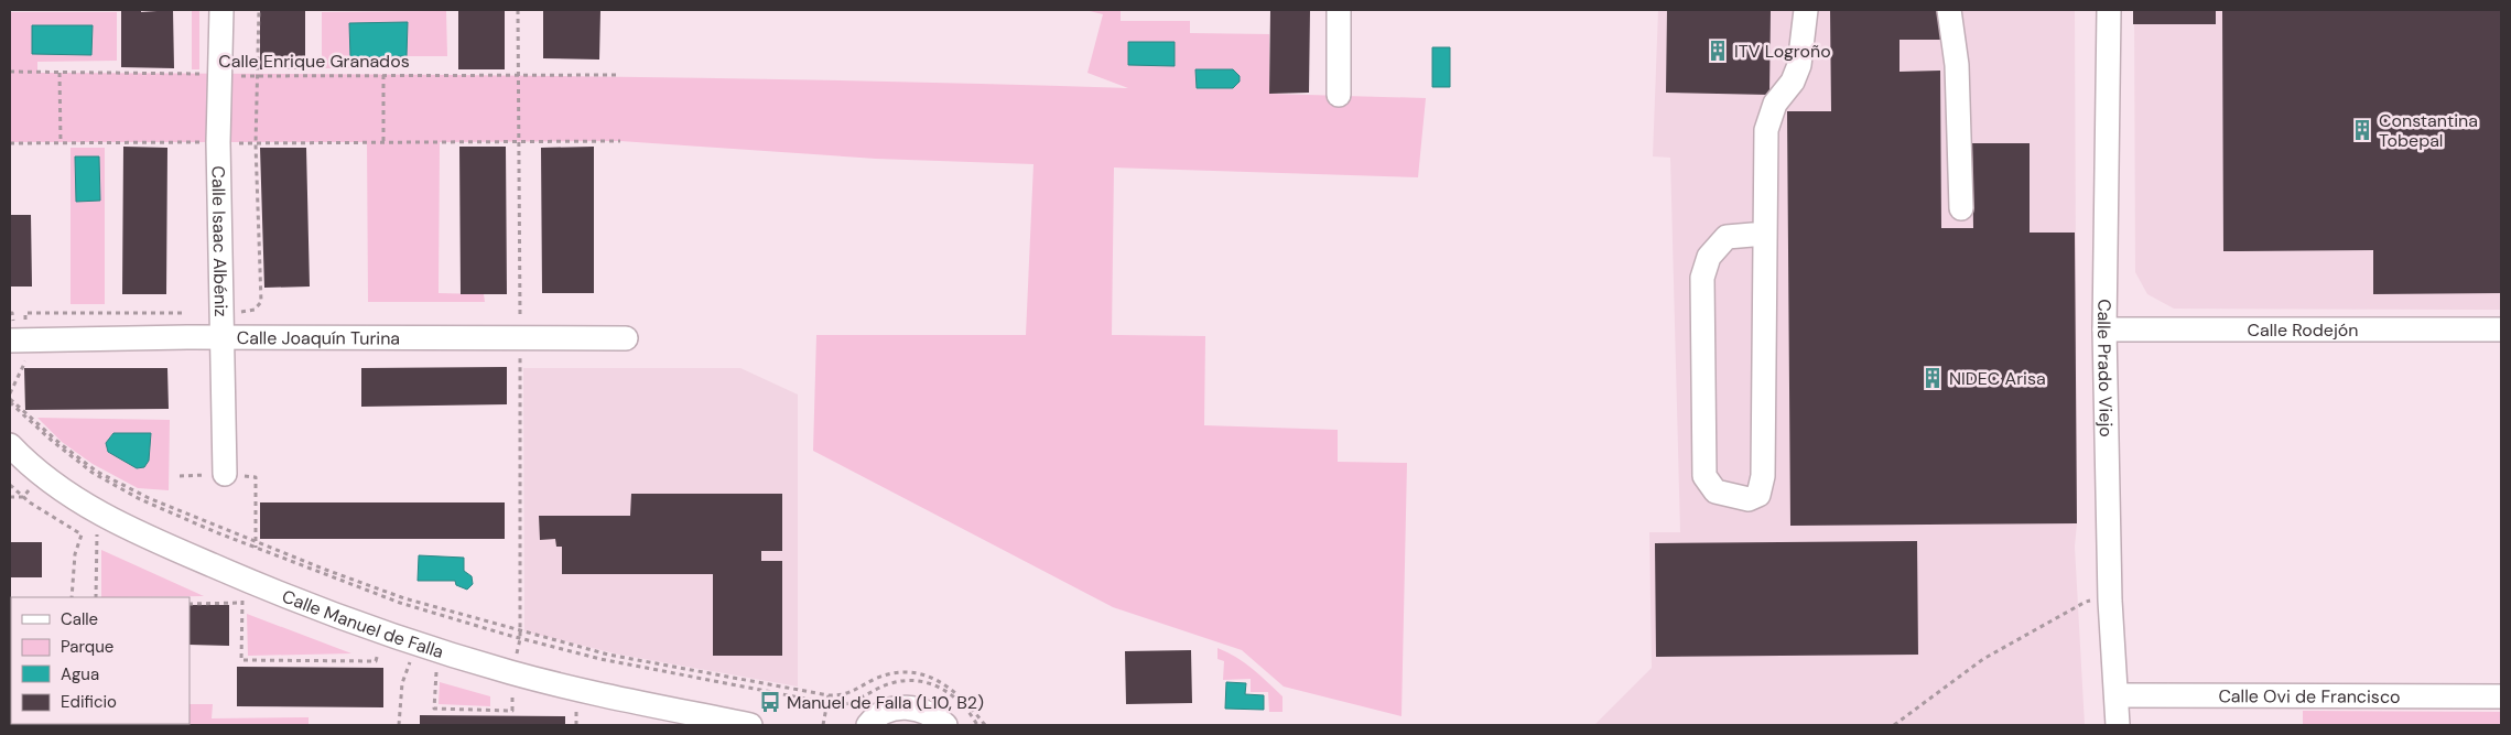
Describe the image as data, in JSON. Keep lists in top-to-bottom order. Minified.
{"streets":{"street":["Calle Isaac Albéniz","Calle Rodejón","Calle Joaquín Turina","Calle Prado Viejo","Calle Manuel de Falla","Calle Ovi de Francisco"],"path":["Calle Enrique Granados"]},"crossings":[["Calle Enrique Granados","Calle Isaac Albéniz"],["Calle Isaac Albéniz","Calle Joaquín Turina"],["Calle Rodejón","Calle Prado Viejo"],["Calle Prado Viejo","Calle Ovi de Francisco"]],"places":{"building":["ITV Logroño","Constantina Tobepal","NIDEC Arisa"],"bus stop":["Manuel de Falla (L10, B2)"]},"legend":["Calle","Parque","Agua","Edificio"]}
